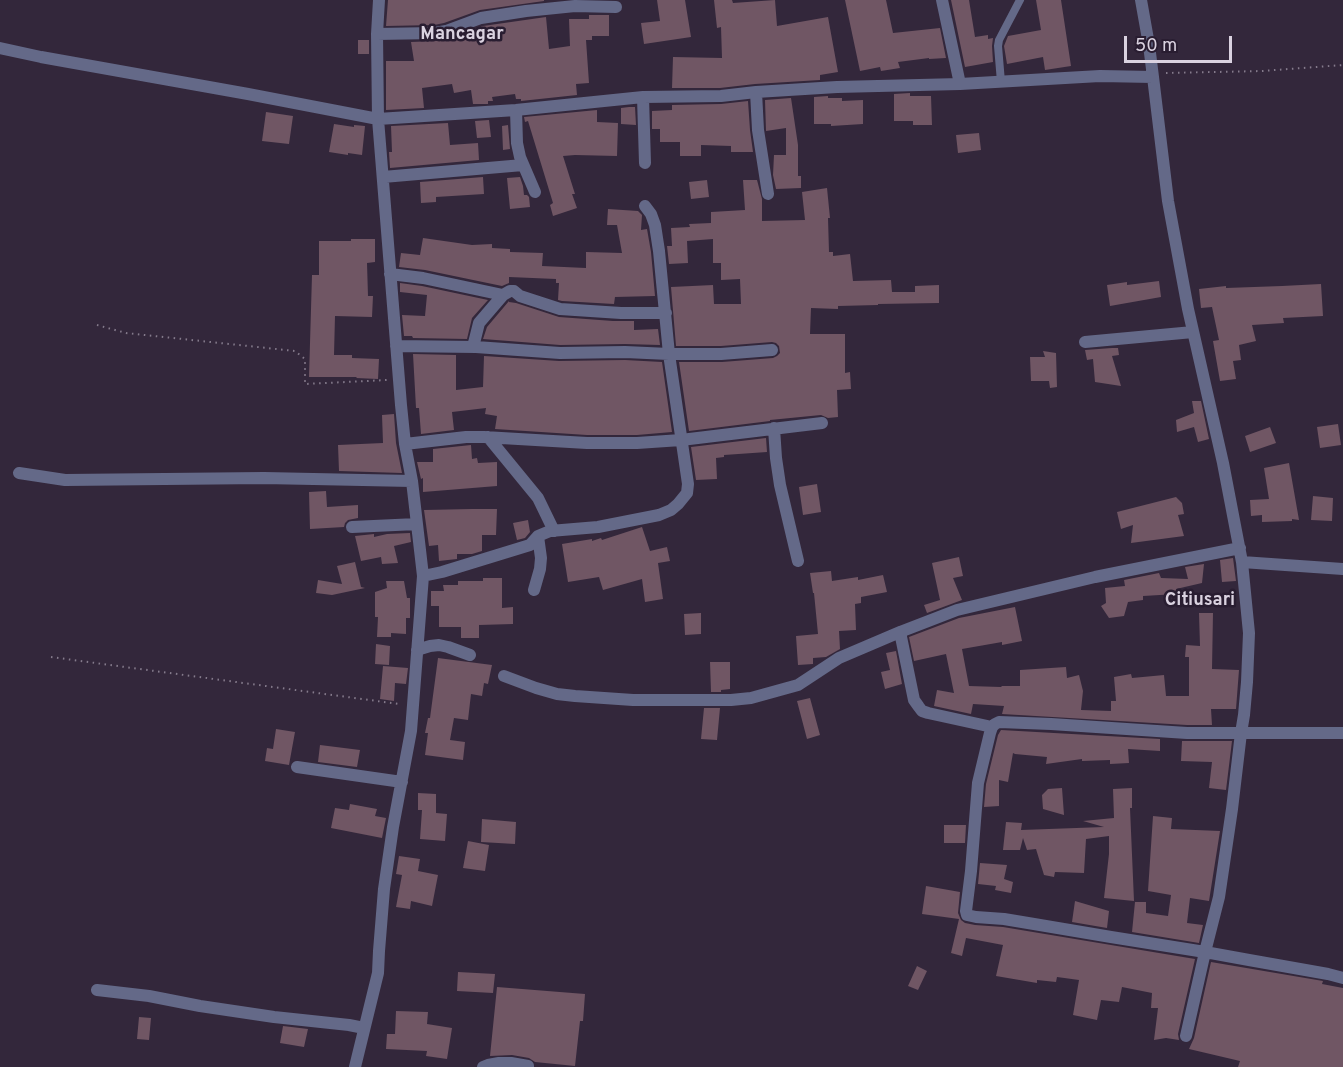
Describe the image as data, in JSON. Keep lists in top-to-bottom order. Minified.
{"districts":["Mancagar","Citiusari"],"scale_bar":"50 m"}
